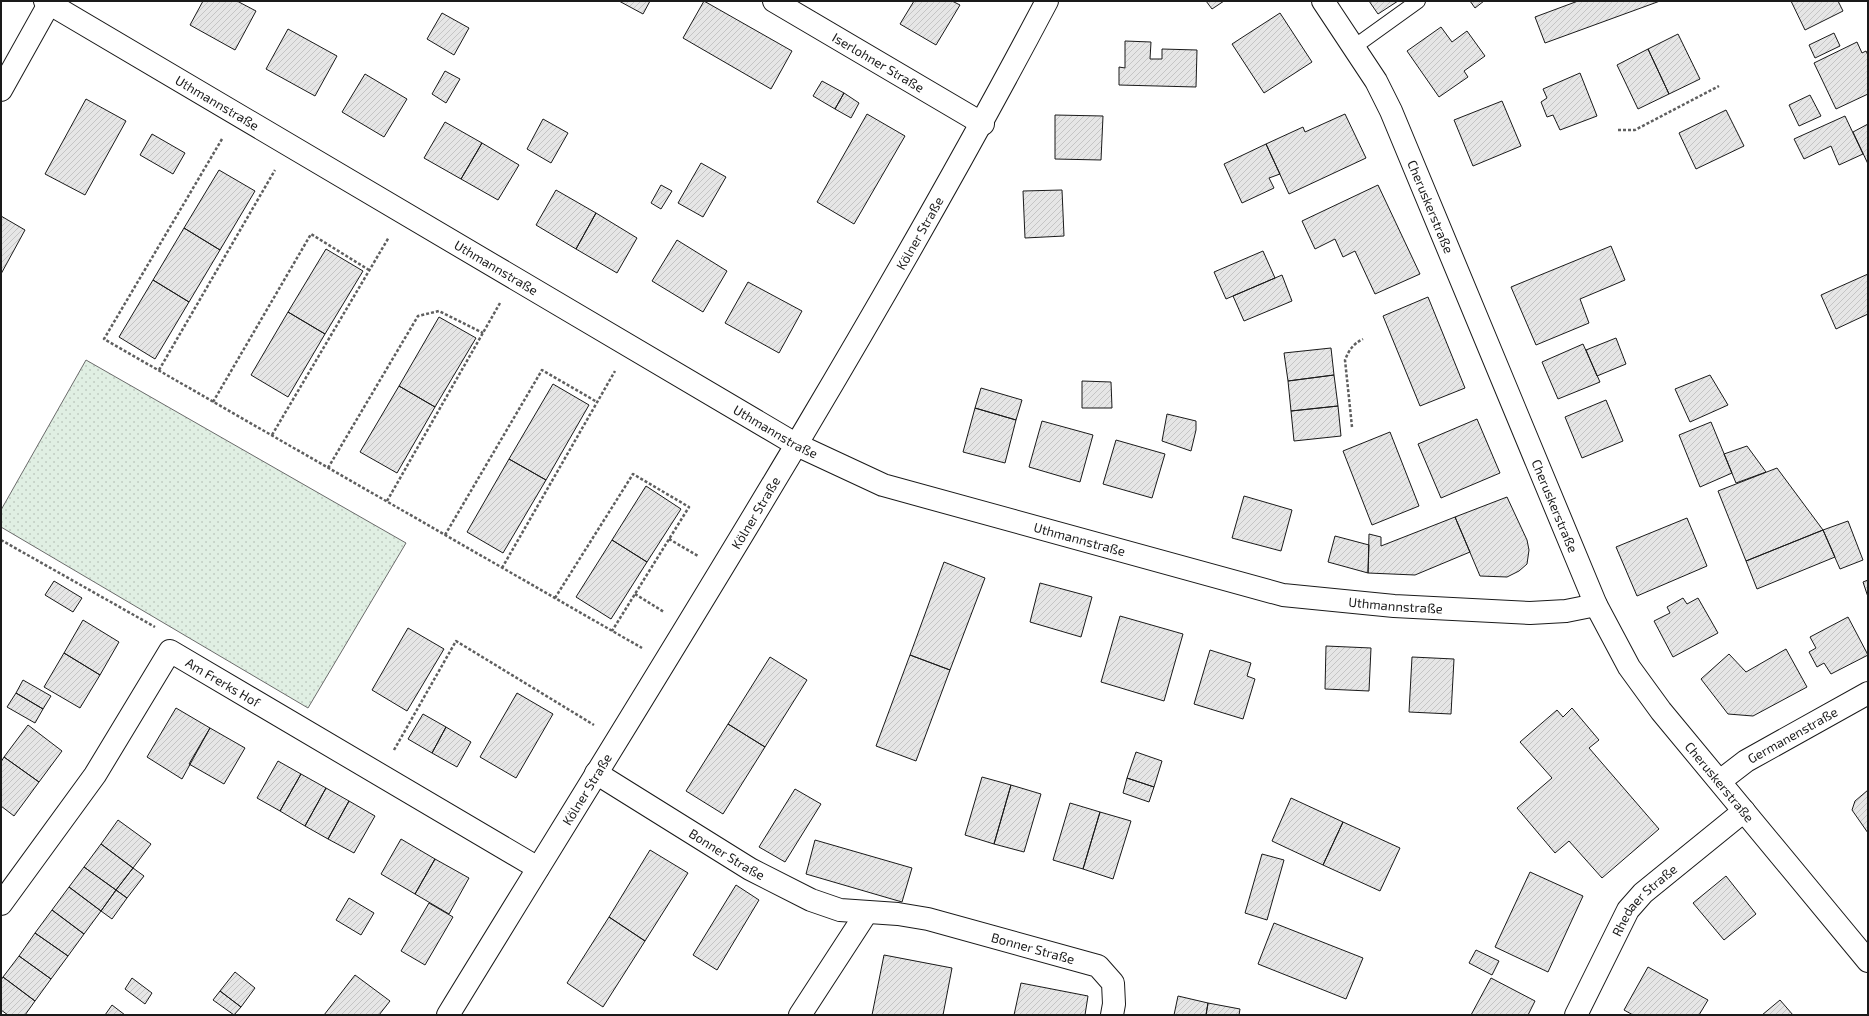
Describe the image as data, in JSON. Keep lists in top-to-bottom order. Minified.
{"streets":{"street":["Iserlohner Straße","Uthmannstraße","Cheruskerstraße","Kölner Straße","Am Frerks Hof","Germanenstraße","Bonner Straße","Rhedaer Straße"]},"crossings":[["Iserlohner Straße","Kölner Straße"],["Uthmannstraße","Cheruskerstraße"],["Uthmannstraße","Kölner Straße"],["Cheruskerstraße","Germanenstraße"],["Cheruskerstraße","Rhedaer Straße"],["Kölner Straße","Am Frerks Hof"],["Kölner Straße","Bonner Straße"]]}
